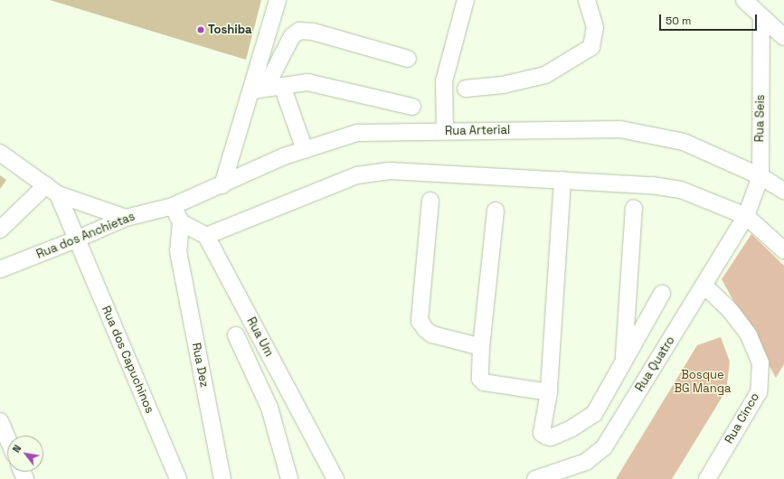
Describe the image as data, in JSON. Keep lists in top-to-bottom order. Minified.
{"streets":{"street":["Rua Seis","Rua Arterial","Rua dos Anchietas","Rua Um","Rua dos Capuchinos","Rua Quatro","Rua Dez","Rua Cinco"]},"crossings":[["Rua Seis","Rua Arterial"],["Rua Seis","Rua Quatro"],["Rua Arterial","Rua dos Anchietas"],["Rua dos Anchietas","Rua dos Capuchinos"],["Rua Quatro","Rua Cinco"]],"parks":["Bosque BG Manga"],"places":["Toshiba"],"scale_bar":"50 m","north":"top left"}
